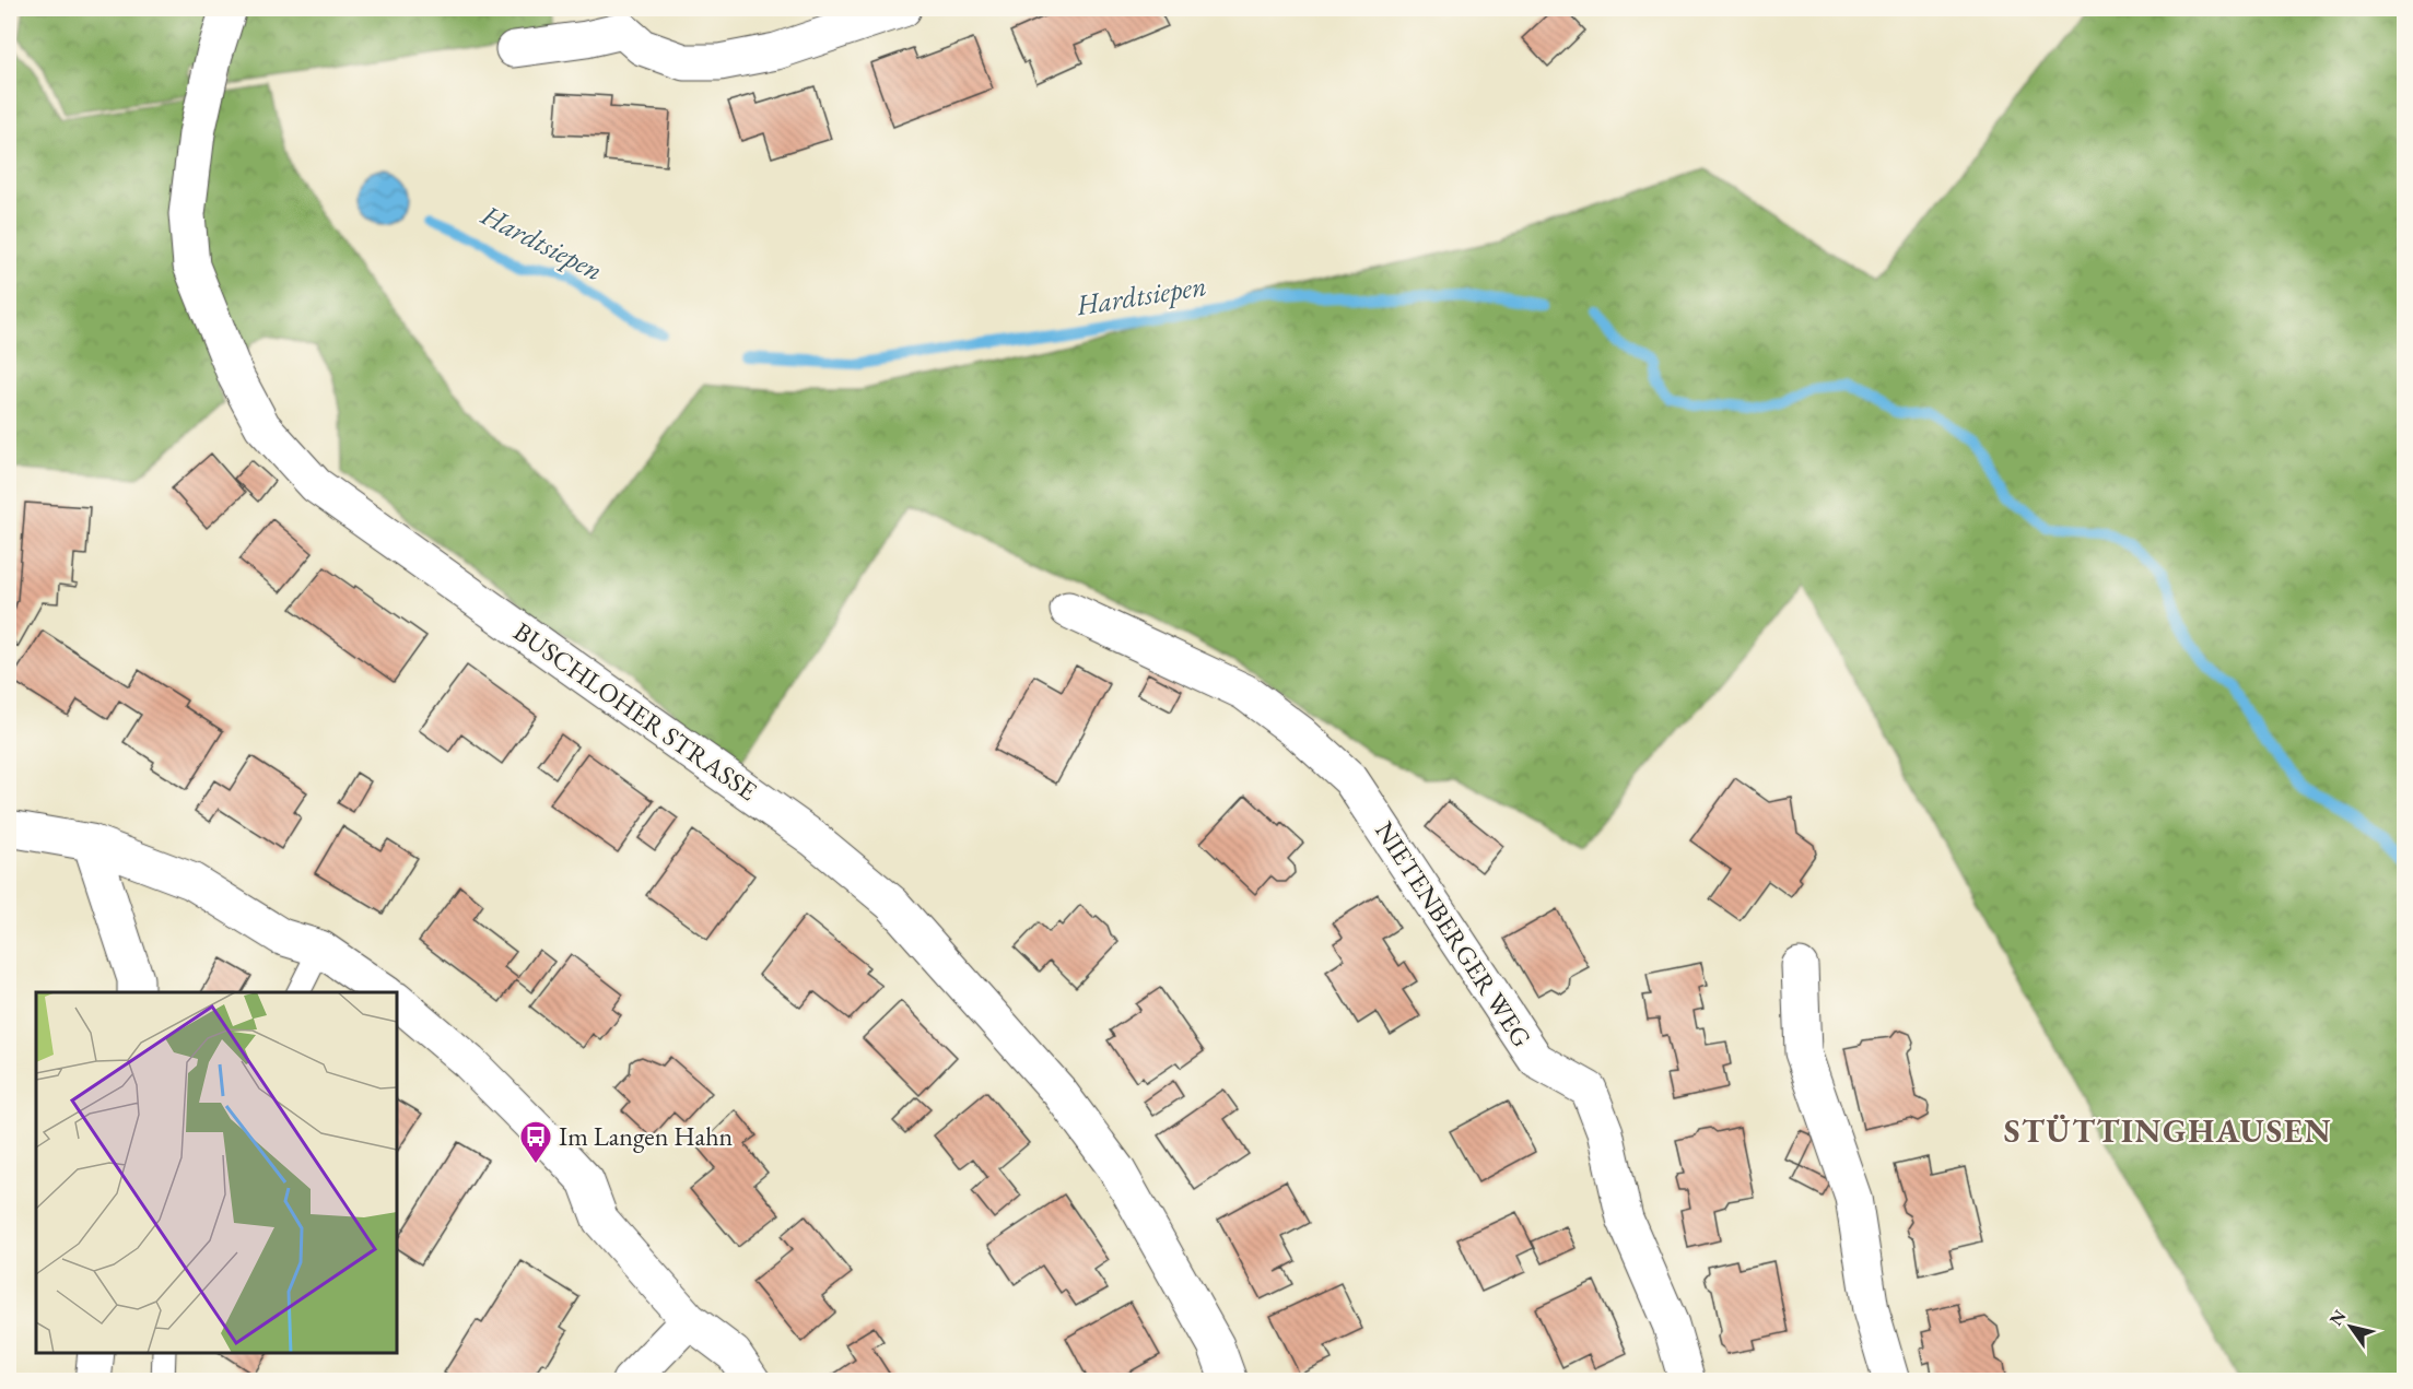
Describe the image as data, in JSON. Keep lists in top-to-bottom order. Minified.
{"streets":{"street":["BUSCHLOHER STRASSE","NIETENBERGER WEG"]},"districts":["STÜTTINGHAUSEN"],"water":["Hardtsiepen"],"places":{"bus stop":["Im Langen Hahn"]},"north":"top left"}
